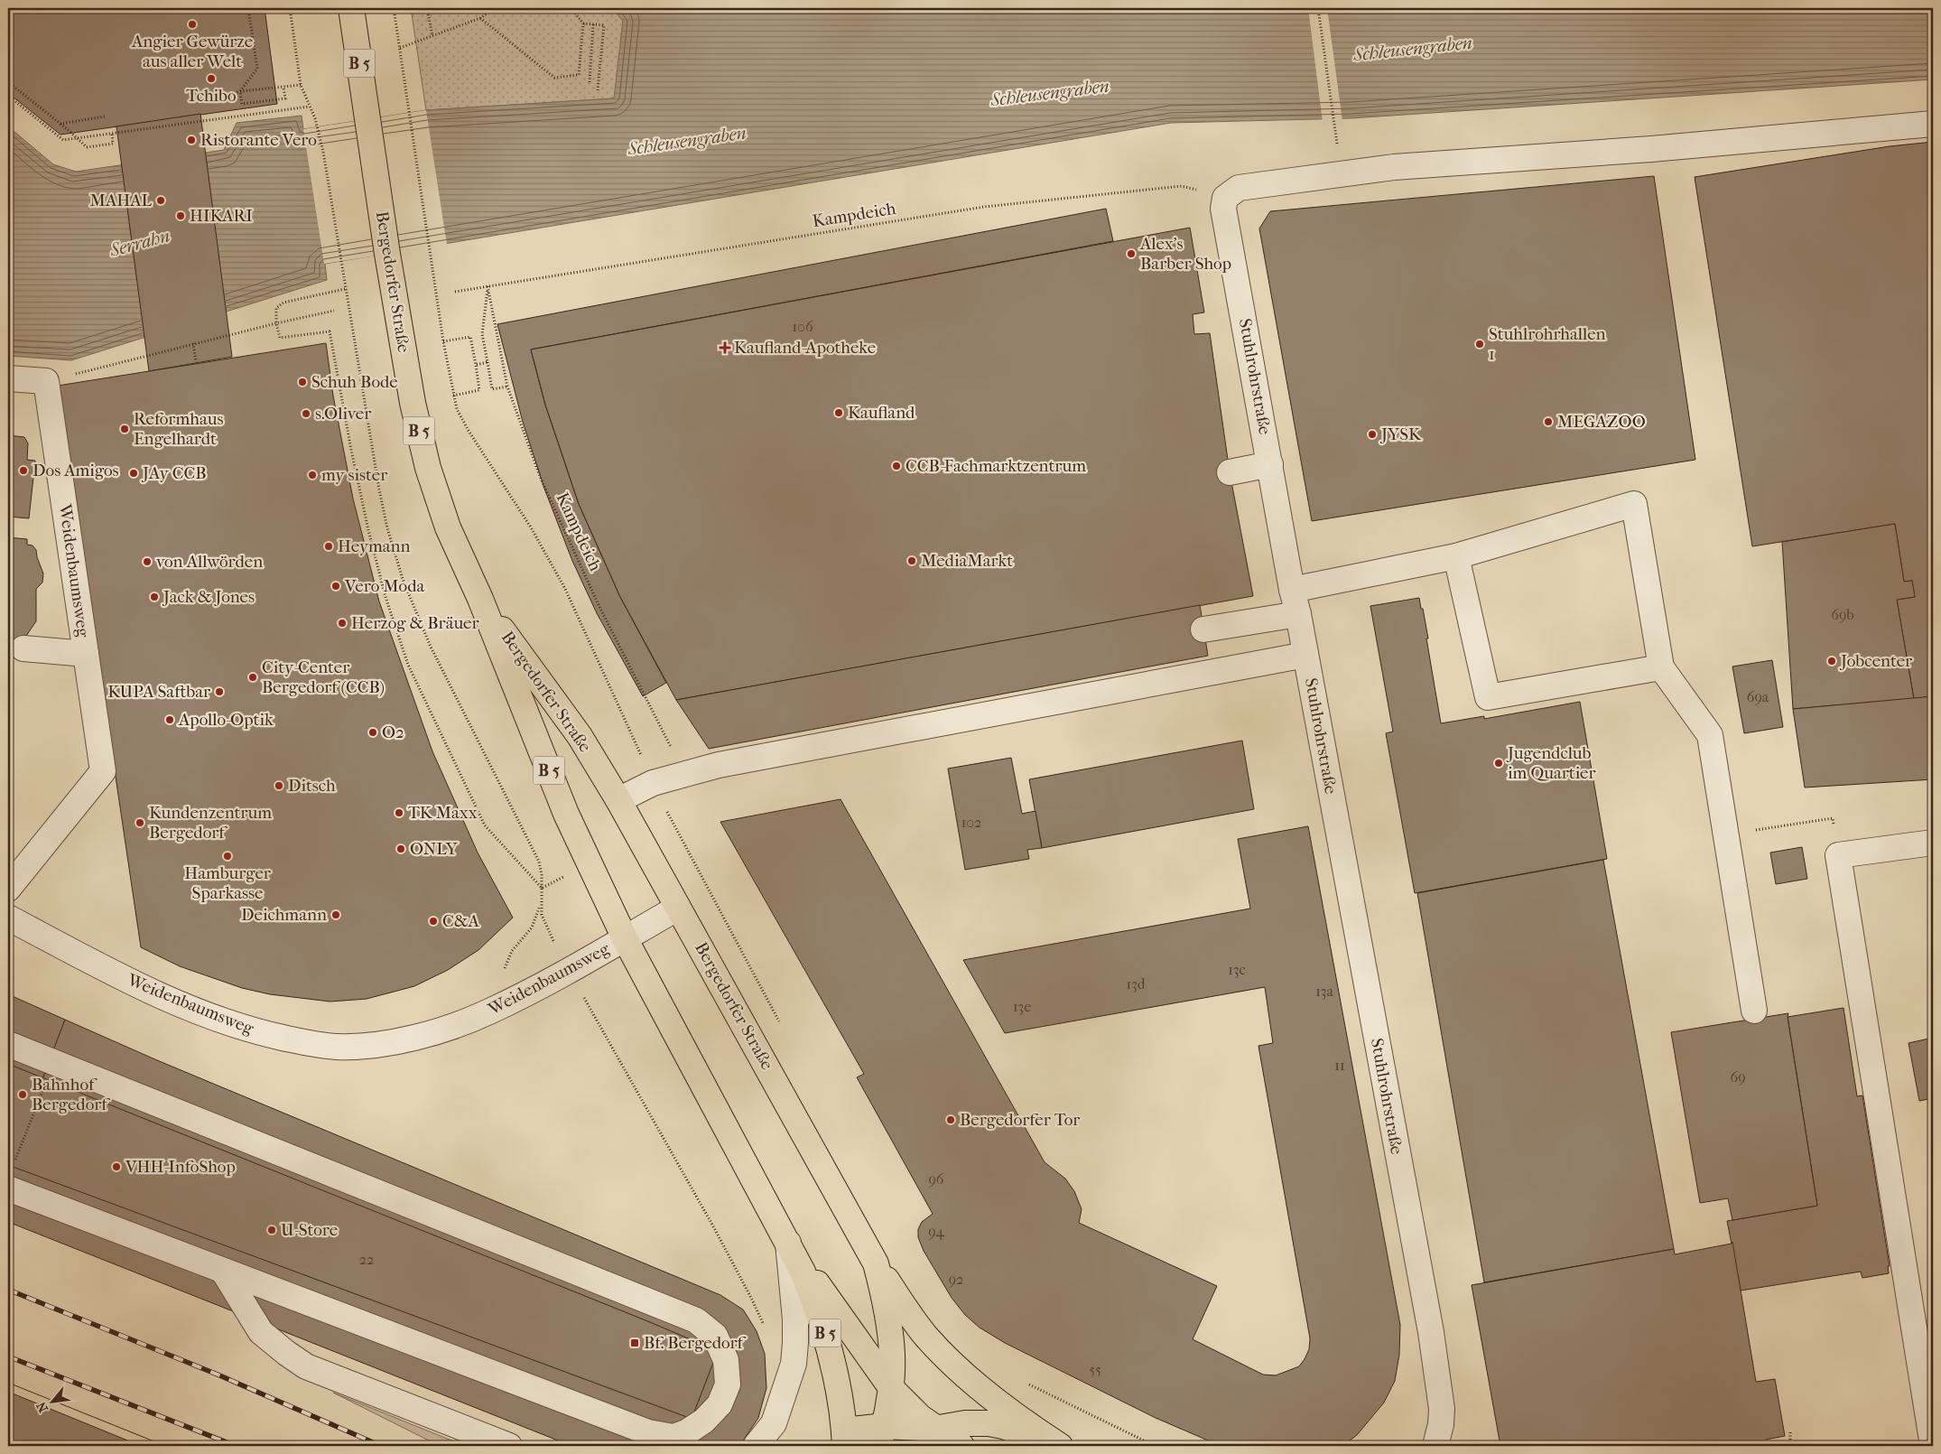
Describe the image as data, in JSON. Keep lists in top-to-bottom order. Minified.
{"streets":{"main road":["B 5","Bergedorfer Straße"],"street":["Stuhlrohrstraße","Weidenbaumsweg"],"path":["Kampdeich"]},"crossings":[["Kampdeich","Stuhlrohrstraße"],["Bergedorfer Straße","Weidenbaumsweg"]],"water":["Schleusengraben","Serrahn"],"places":{"other":["Angier Gewürze aus aller Welt","Tchibo","Ristorante Vero","MAHAL","HIKARI","Alex's Barber Shop","Stuhlrohrhallen 1","Schuh Bode","Kaufland","s.Oliver","MEGAZOO","Reformhaus Engelhardt","JYSK","CCB-Fachmarktzentrum","Dos Amigos","JAy CCB","my sister","Heymann","MediaMarkt","von Allwörden","Vero Moda","Jack & Jones","Herzog & Bräuer","Jobcenter","City-Center Bergedorf (CCB)","KUPA Saftbar","Apollo-Optik","O2","Jugendclub im Quartier","Ditsch","TK Maxx","Kundenzentrum Bergedorf","ONLY","Hamburger Sparkasse","Deichmann","C&A","Bahnhof Bergedorf","Bergedorfer Tor","VHH-InfoShop","U-Store"],"health":["Kaufland-Apotheke"],"transit":["Bf. Bergedorf"]},"house_numbers":["106","69b","69a","102","13c","13d","13a","13e","11","69","96","94","22","92","55"],"north":"bottom left"}
